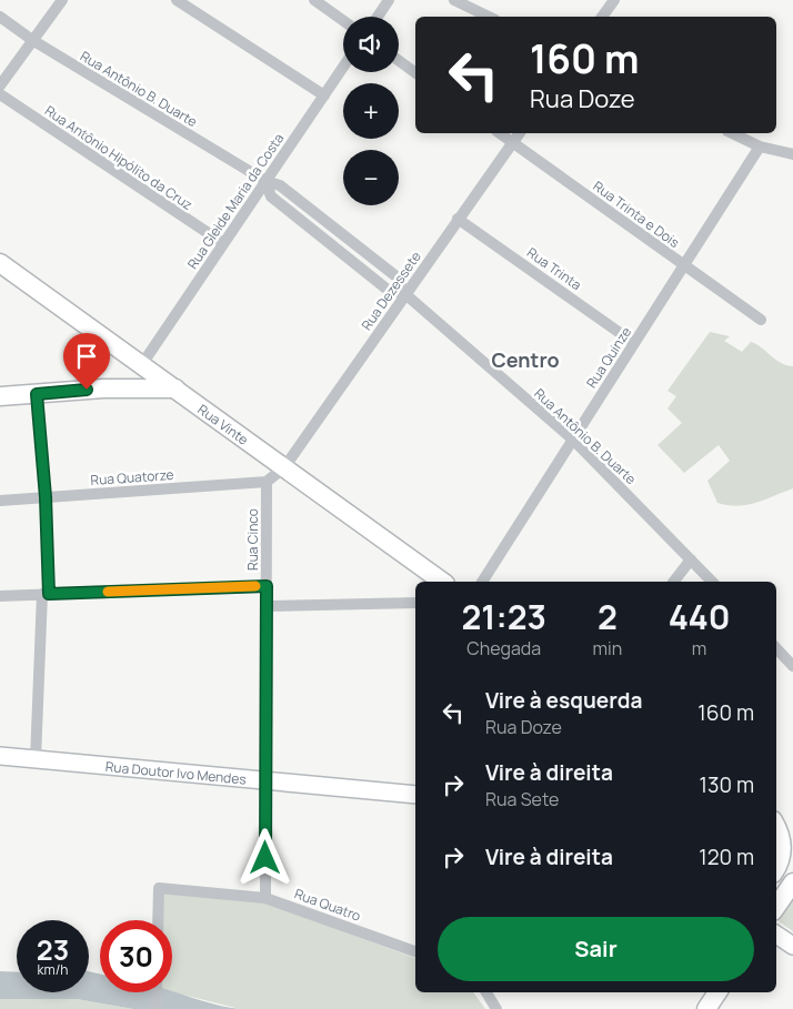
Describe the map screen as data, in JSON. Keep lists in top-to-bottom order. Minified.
{"streets":{"main road":["Rua Vinte"],"street":["Rua Antônio B. Duarte","Rua Antônio Hipólito da Cruz","Rua Gleide Maria da Costa","Rua Trinta e Dois","Rua Trinta","Rua Dezessete","Rua Quinze","Rua Quatorze","Rua Cinco","Rua Doutor Ivo Mendes","Rua Quatro"]},"crossings":[["Rua Antônio B. Duarte","Rua Gleide Maria da Costa"],["Rua Antônio B. Duarte","Rua Dezessete"],["Rua Antônio B. Duarte","Rua Quinze"],["Rua Antônio Hipólito da Cruz","Rua Gleide Maria da Costa"],["Rua Gleide Maria da Costa","Rua Vinte"],["Rua Trinta e Dois","Rua Dezessete"],["Rua Trinta e Dois","Rua Quinze"],["Rua Trinta","Rua Dezessete"],["Rua Trinta","Rua Quinze"],["Rua Dezessete","Rua Vinte"],["Rua Dezessete","Rua Quatorze"],["Rua Dezessete","Rua Cinco"],["Rua Quatorze","Rua Cinco"],["Rua Cinco","Rua Doutor Ivo Mendes"],["Rua Cinco","Rua Quatro"]],"districts":["Centro"],"page":{"map_buttons":["+","−"],"turn":["160 m","Rua Doze"],"eta":["21:23","Chegada","2","min","440","m"],"list":[{"name":"Vire à esquerda","note":"Rua Doze","value":"160 m"},{"name":"Vire à direita","note":"Rua Sete","value":"130 m"},{"name":"Vire à direita","value":"120 m"}],"buttons":"Sair","speed":"23 km/h","limit":"30"}}
